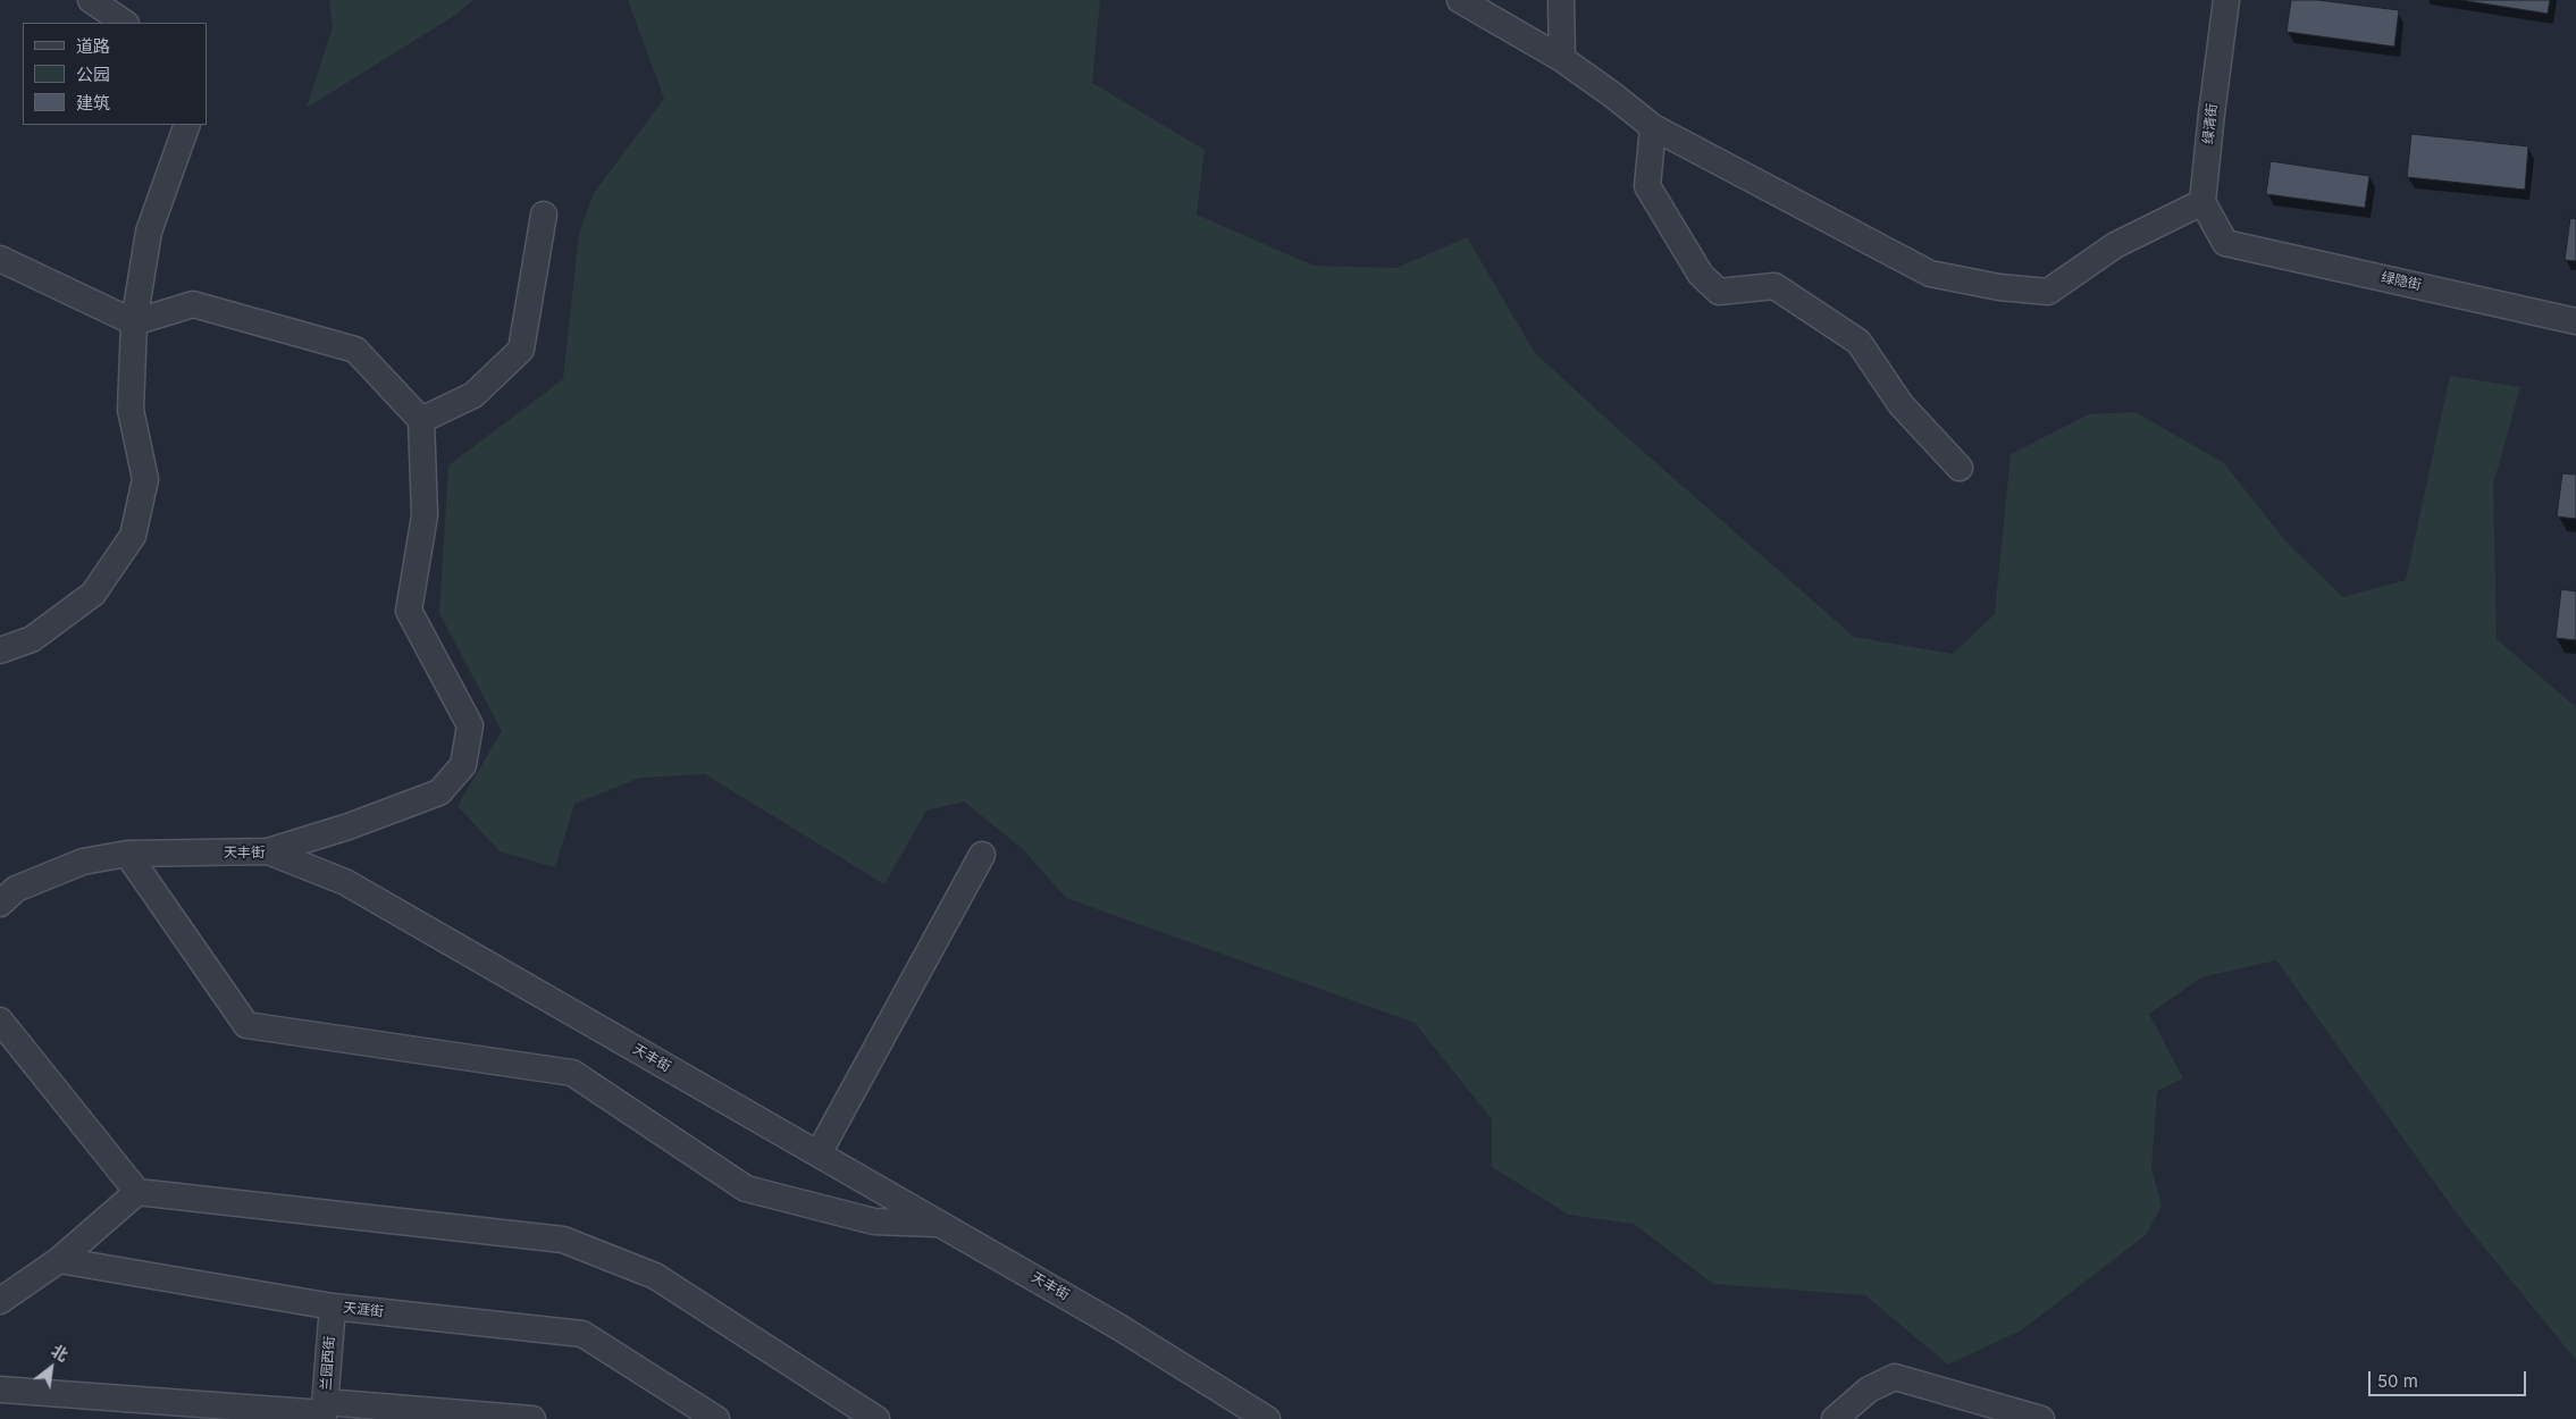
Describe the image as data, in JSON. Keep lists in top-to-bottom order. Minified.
{"streets":{"street":["绿清街","绿隐街","天丰街","天涯街","兰园西街"]},"crossings":[["绿清街","绿隐街"],["天涯街","兰园西街"]],"legend":["道路","公园","建筑"],"scale_bar":"50 m","north":"top right"}
